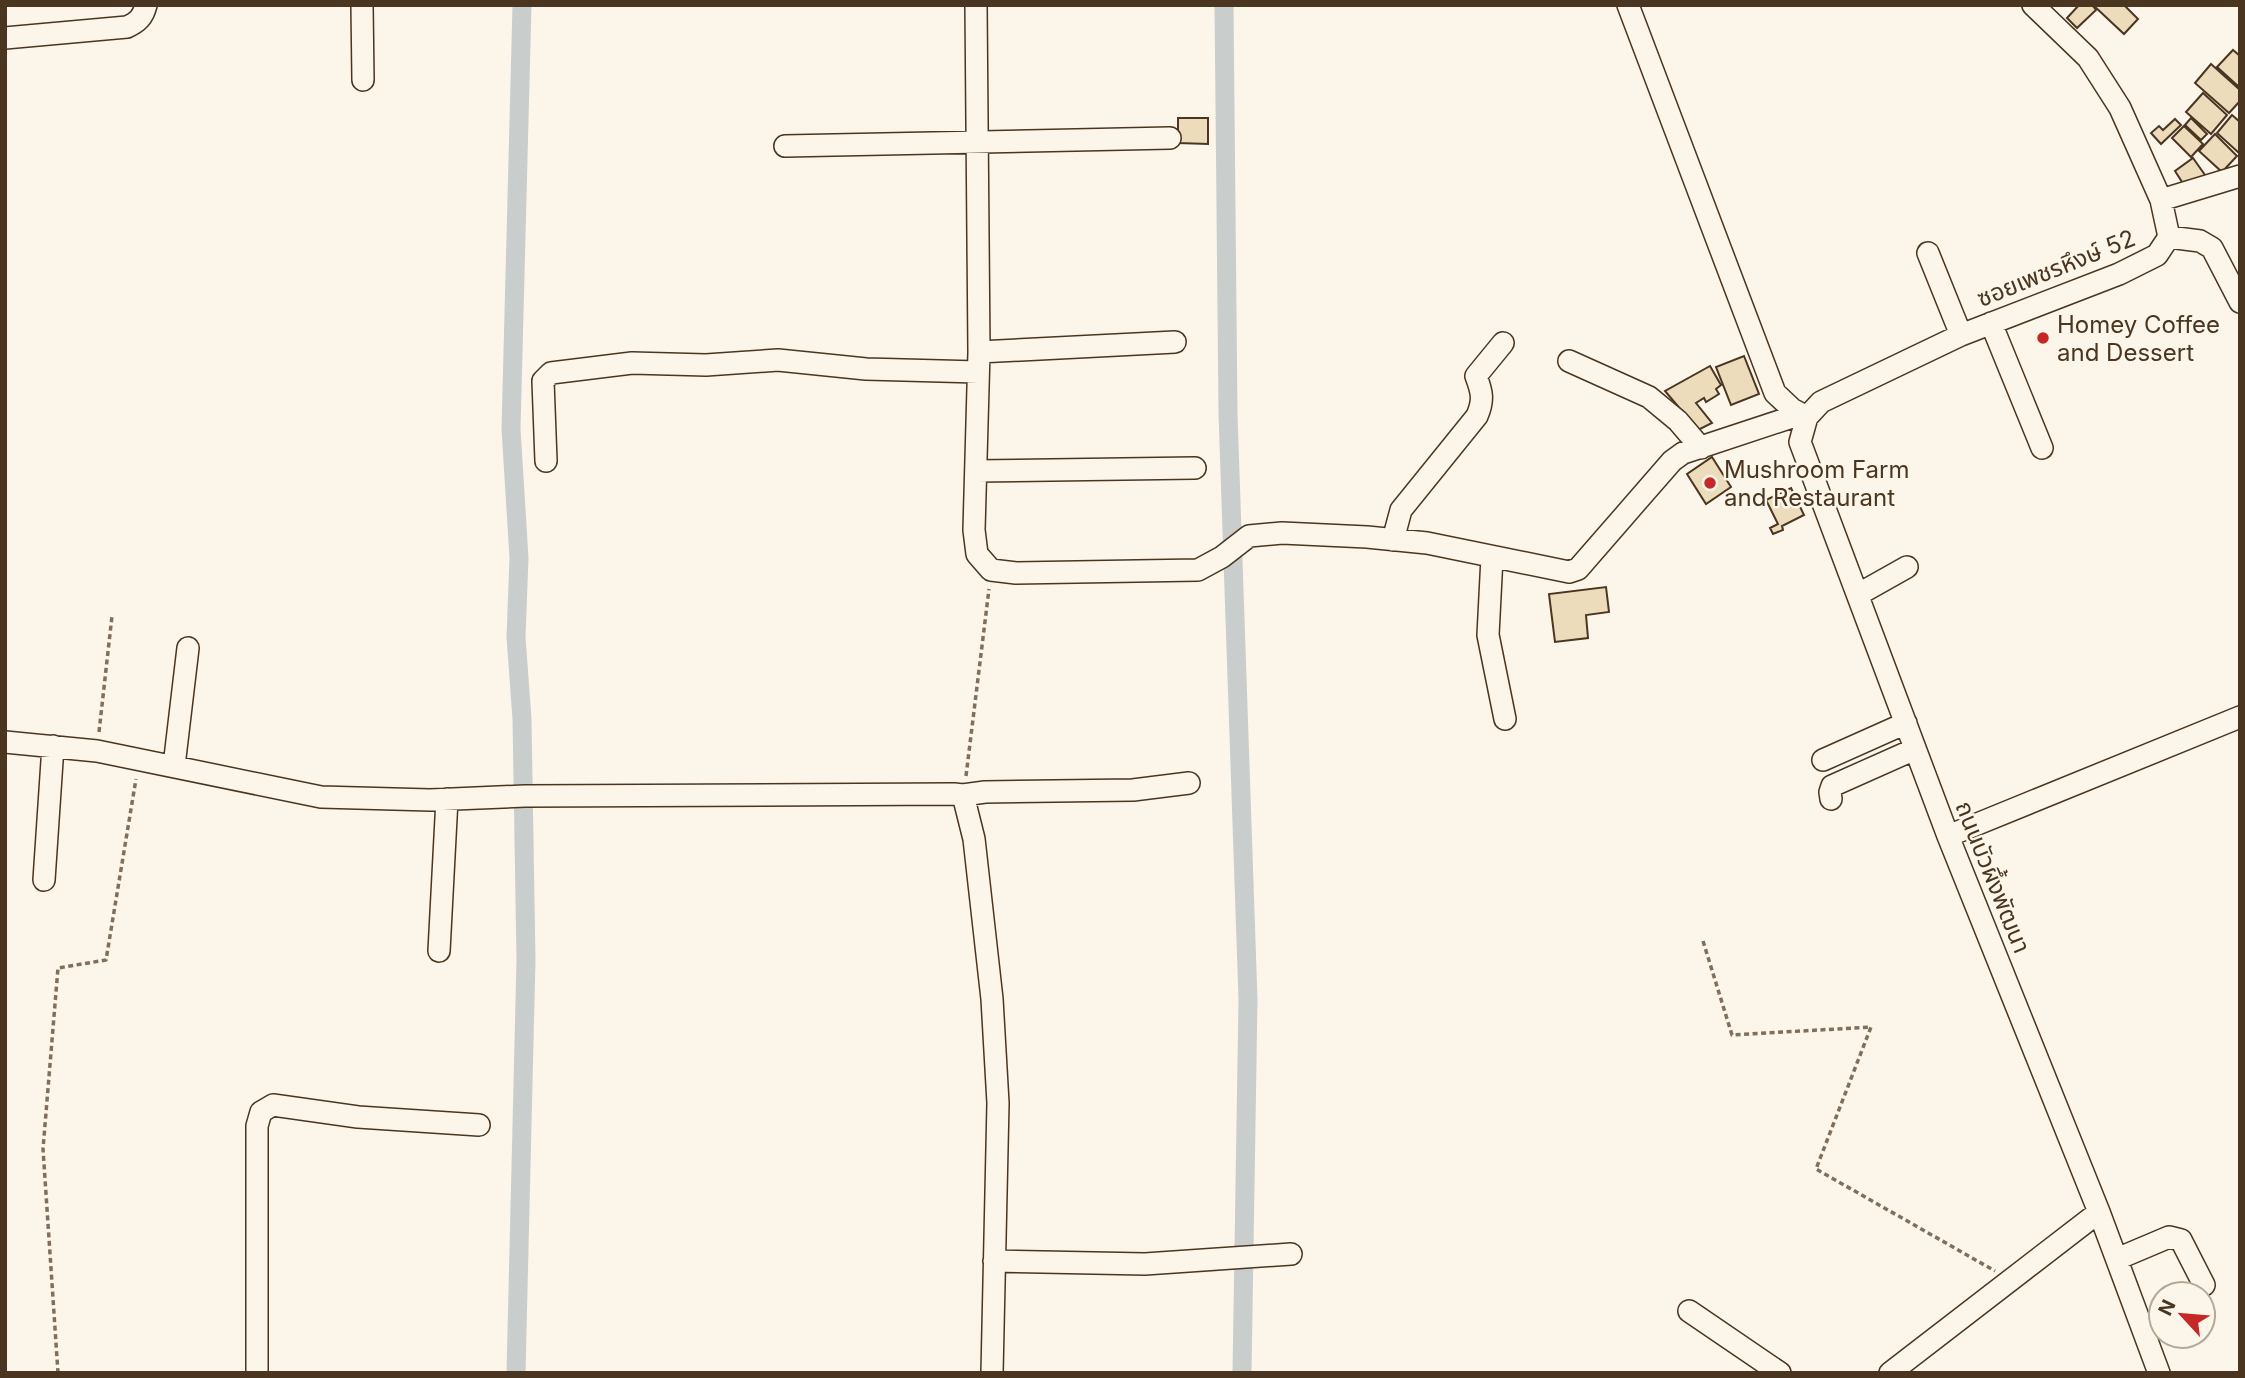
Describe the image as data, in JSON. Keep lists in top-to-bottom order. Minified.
{"streets":{"street":["ซอยเพชรหึงษ์ 52","ถนนบัวผึ้งพัฒนา"]},"crossings":[["ซอยเพชรหึงษ์ 52","ถนนบัวผึ้งพัฒนา"]],"places":["Homey Coffee and Dessert","Mushroom Farm and Restaurant"],"north":"top left"}
